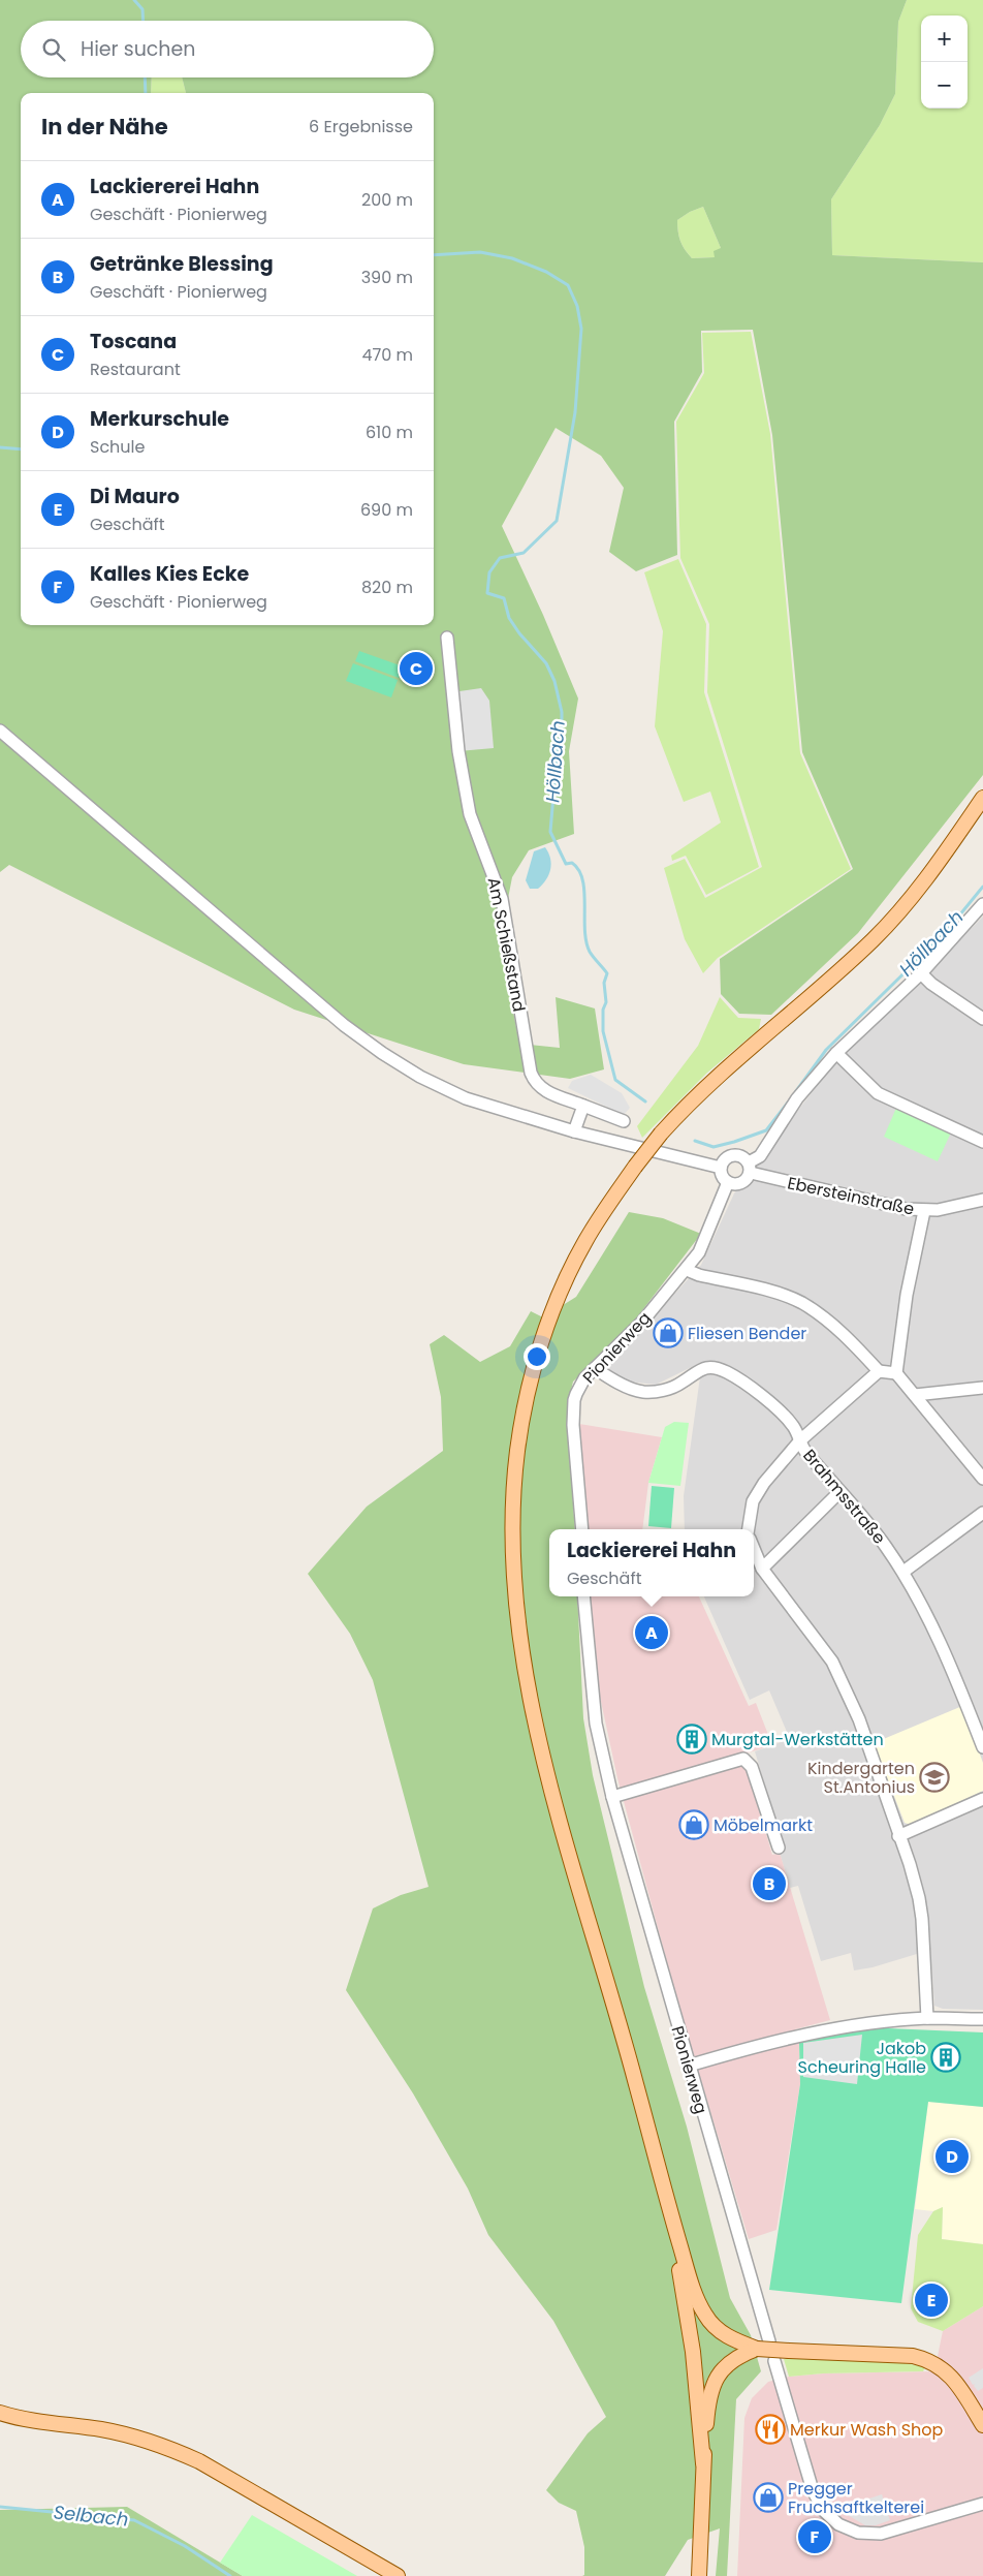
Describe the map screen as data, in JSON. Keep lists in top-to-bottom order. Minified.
{"streets":{"street":["Am Schießstand","Ebersteinstraße","Pionierweg","Brahmsstraße"]},"crossings":[["Ebersteinstraße","Pionierweg"],["Pionierweg","Brahmsstraße"]],"water":["Höllbach","Selbach"],"places":{"shop":["Fliesen Bender","Möbelmarkt","Pregger Fruchsaftkelterei"],"building":["Murgtal-Werkstätten","Jakob Scheuring Halle"],"school or university":["Kindergarten St.Antonius"],"restaurant":["Merkur Wash Shop"]},"page":{"map_buttons":["+","−"],"search":"Hier suchen","heading":["In der Nähe","6 Ergebnisse"],"list":[{"mark":"A","name":"Lackiererei Hahn","note":"Geschäft · Pionierweg","value":"200 m"},{"mark":"B","name":"Getränke Blessing","note":"Geschäft · Pionierweg","value":"390 m"},{"mark":"C","name":"Toscana","note":"Restaurant","value":"470 m"},{"mark":"D","name":"Merkurschule","note":"Schule","value":"610 m"},{"mark":"E","name":"Di Mauro","note":"Geschäft","value":"690 m"},{"mark":"F","name":"Kalles Kies Ecke","note":"Geschäft · Pionierweg","value":"820 m"}],"pins":["C","A","B","D","E","F"],"popup":["Lackiererei Hahn","Geschäft"]}}
